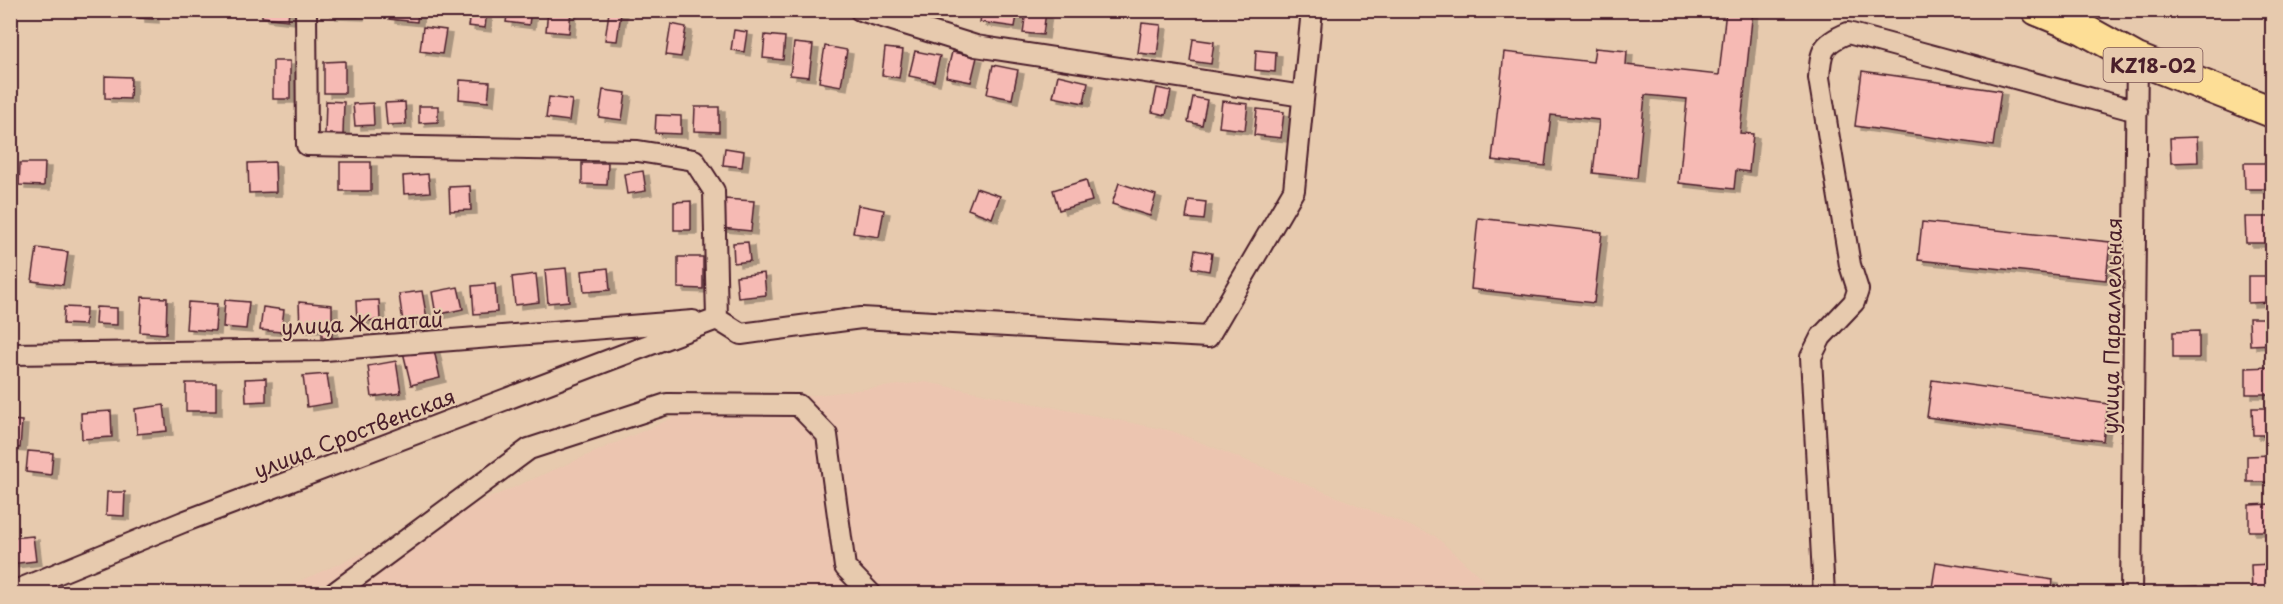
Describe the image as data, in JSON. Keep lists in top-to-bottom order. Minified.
{"streets":{"highway":["KZ18-02"],"street":["улица Жанатай","улица Параллельная","улица Сроственская"]},"crossings":[["KZ18-02","улица Параллельная"],["улица Жанатай","улица Сроственская"]]}
